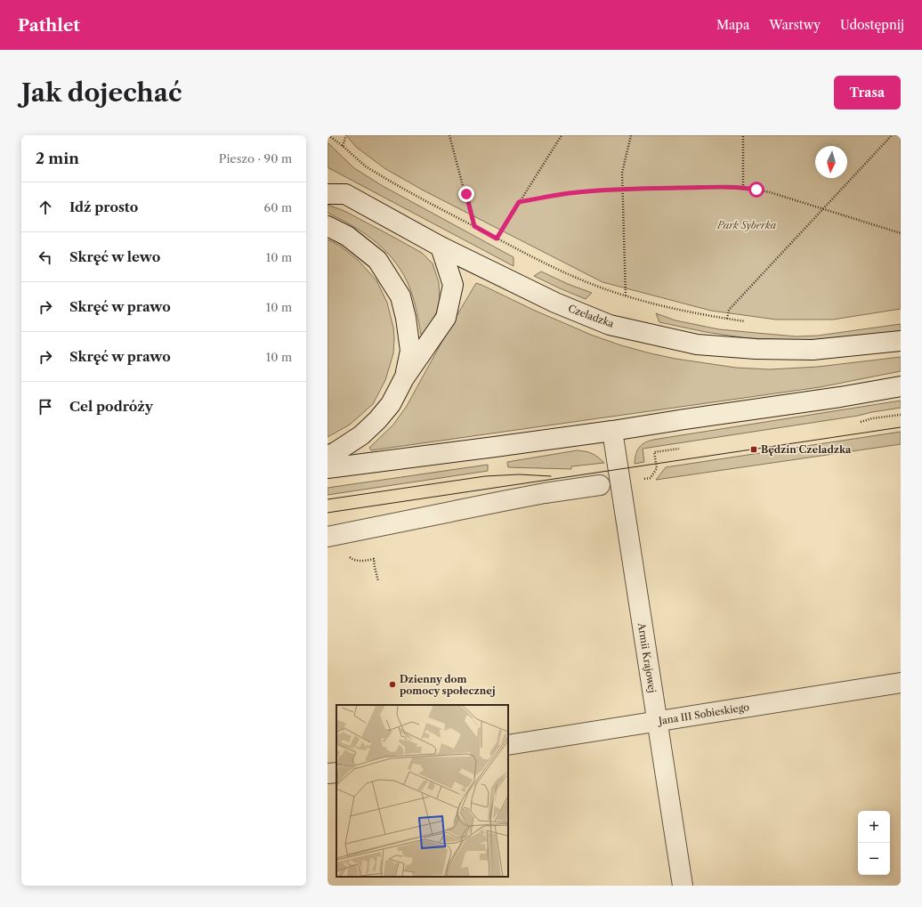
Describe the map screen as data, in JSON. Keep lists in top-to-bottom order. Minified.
{"streets":{"main road":["Czeladzka","Armii Krajowej","Jana III Sobieskiego"]},"crossings":[["Armii Krajowej","Jana III Sobieskiego"]],"parks":["Park Syberka"],"places":{"transit":["Będzin Czeladzka"],"other":["Dzienny dom pomocy społecznej"]},"north":"bottom","page":{"header":"Pathlet","nav":["Mapa","Warstwy","Udostępnij"],"buttons":"Trasa","title":"Jak dojechać","heading":["2 min","Pieszo · 90 m"],"list":[["Idź prosto","60 m"],["Skręć w lewo","10 m"],["Skręć w prawo","10 m"],["Skręć w prawo","10 m"],"Cel podróży"],"map_buttons":["+","−"]}}
